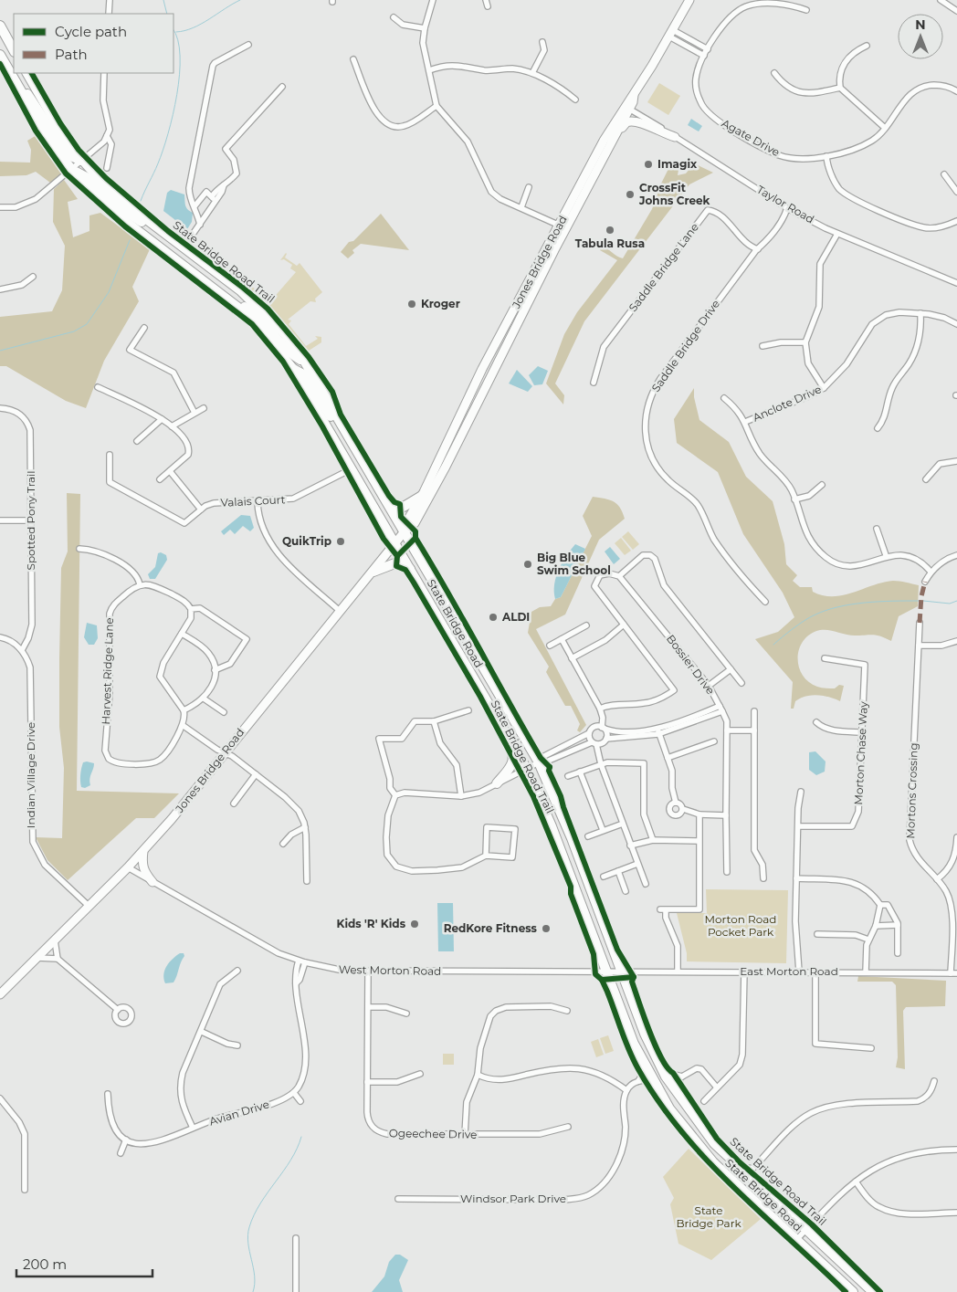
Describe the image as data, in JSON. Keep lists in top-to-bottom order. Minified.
{"streets":{"highway":["State Bridge Road"],"main road":["Jones Bridge Road"],"street":["Agate Drive","Taylor Road","Saddle Bridge Lane","Saddle Bridge Drive","Anclote Drive","Valais Court","Spotted Pony Trail","Bossier Drive","Harvest Ridge Lane","Morton Chase Way","Indian Village Drive","Mortons Crossing","West Morton Road","East Morton Road","Avian Drive","Ogeechee Drive","Windsor Park Drive"],"cycle path":["State Bridge Road Trail"]},"crossings":[["Taylor Road","Jones Bridge Road"],["Taylor Road","Saddle Bridge Drive"],["Jones Bridge Road","State Bridge Road"],["Jones Bridge Road","Indian Village Drive"],["Jones Bridge Road","West Morton Road"],["Saddle Bridge Lane","Saddle Bridge Drive"],["Valais Court","State Bridge Road"],["Spotted Pony Trail","Indian Village Drive"],["State Bridge Road","West Morton Road"],["State Bridge Road","East Morton Road"],["Mortons Crossing","East Morton Road"],["West Morton Road","East Morton Road"],["West Morton Road","Ogeechee Drive"]],"parks":["Morton Road Pocket Park","State Bridge Park"],"places":["Imagix","CrossFit Johns Creek","Tabula Rusa","Kroger","QuikTrip","Big Blue Swim School","ALDI","Kids 'R' Kids","RedKore Fitness"],"legend":["Cycle path","Path"],"scale_bar":"200 m","north":"top"}
